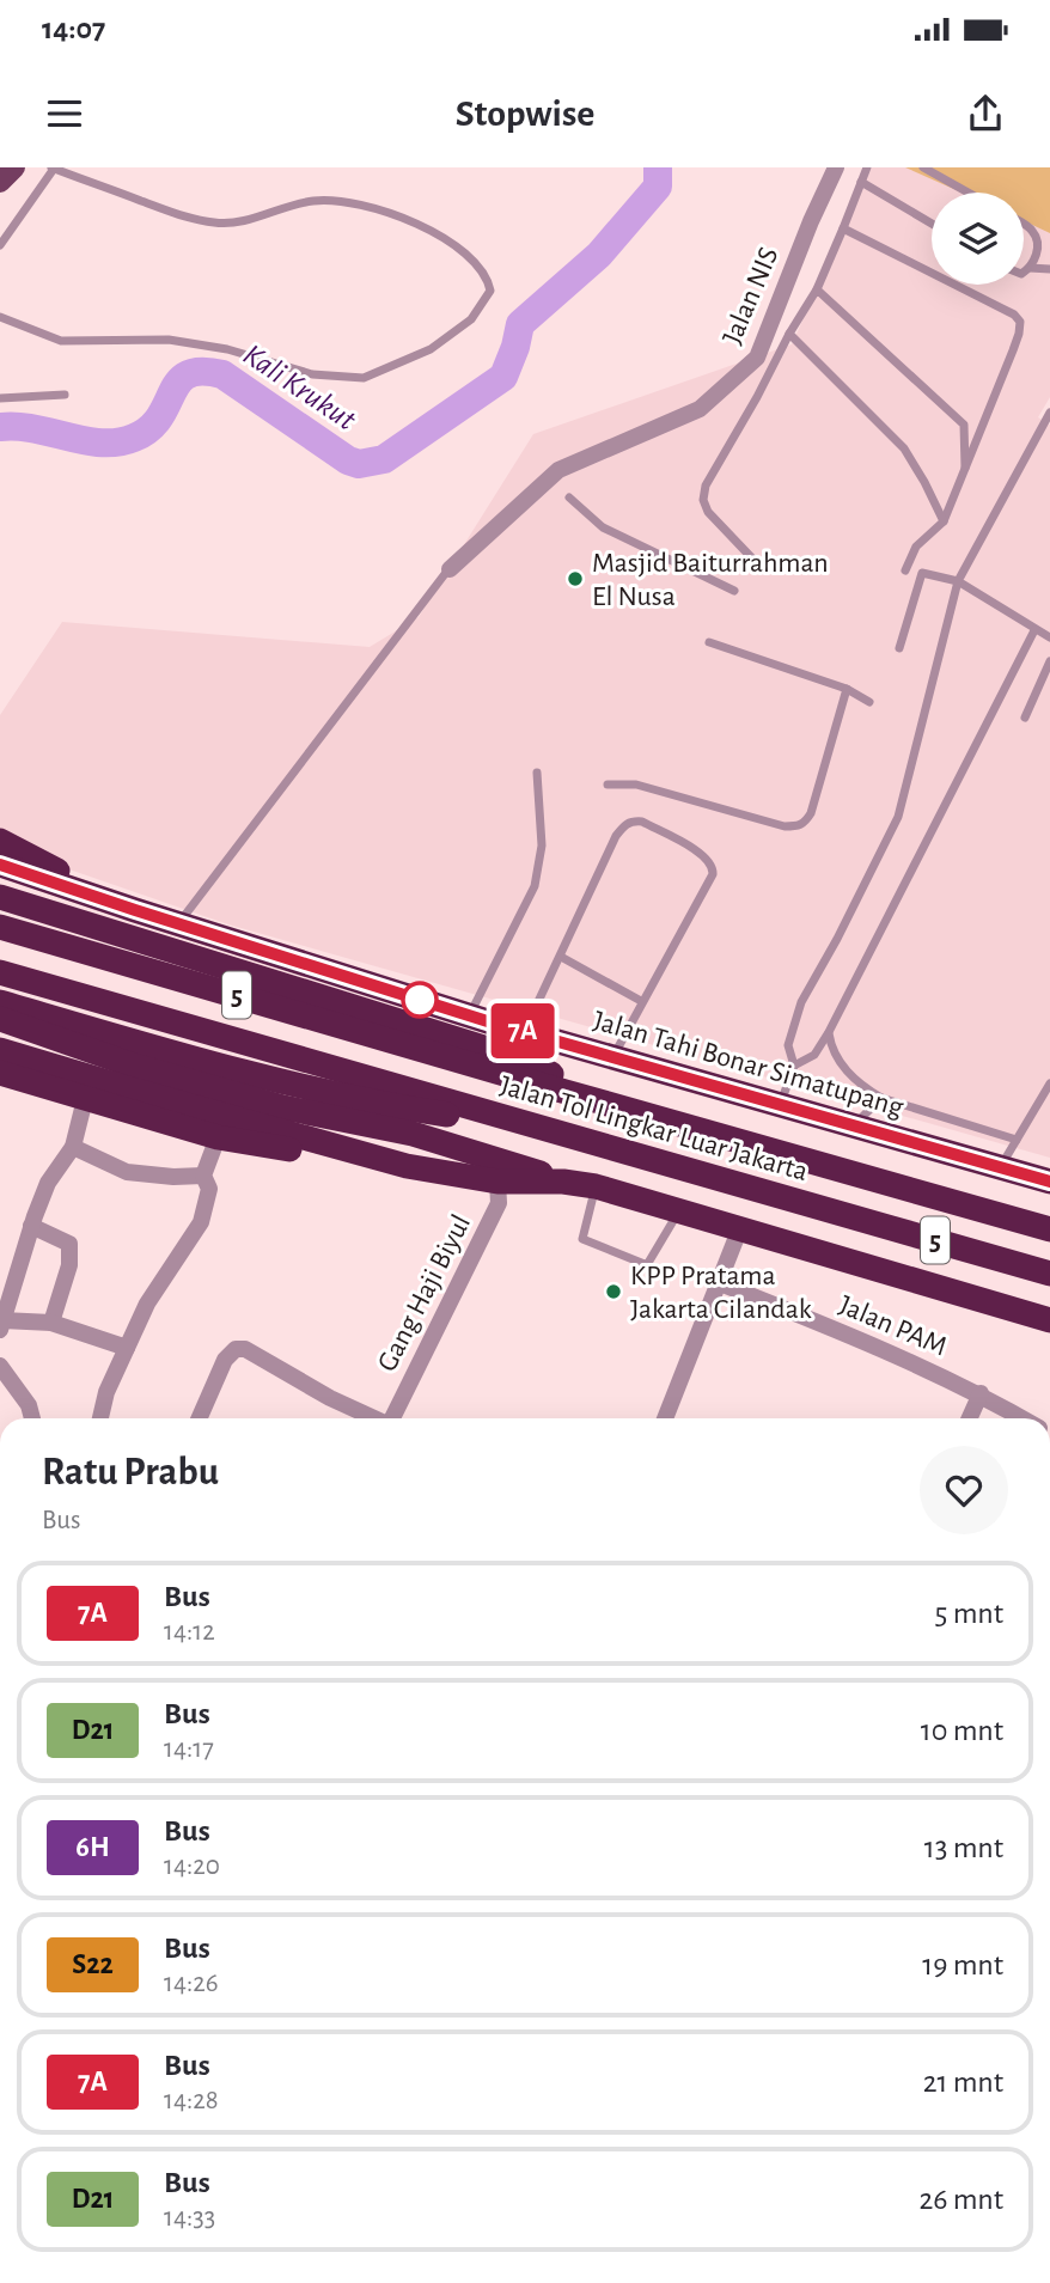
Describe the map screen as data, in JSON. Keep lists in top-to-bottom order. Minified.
{"streets":{"highway":["5","Jalan Tahi Bonar Simatupang","Jalan Tol Lingkar Luar Jakarta"],"street":["Jalan NIS","Gang Haji Biyul","Jalan PAM"]},"water":["Kali Krukut"],"places":["Masjid Baiturrahman El Nusa","KPP Pratama Jakarta Cilandak"],"lines":["bus line 7A"],"page":{"status":"14:07","header":"Stopwise","on_map":"7A","heading":["Ratu Prabu","Bus"],"list":[{"mark":"7A","name":"Bus","note":"14:12","value":"5 mnt"},{"mark":"D21","name":"Bus","note":"14:17","value":"10 mnt"},{"mark":"6H","name":"Bus","note":"14:20","value":"13 mnt"},{"mark":"S22","name":"Bus","note":"14:26","value":"19 mnt"},{"mark":"7A","name":"Bus","note":"14:28","value":"21 mnt"},{"mark":"D21","name":"Bus","note":"14:33","value":"26 mnt"}]}}
